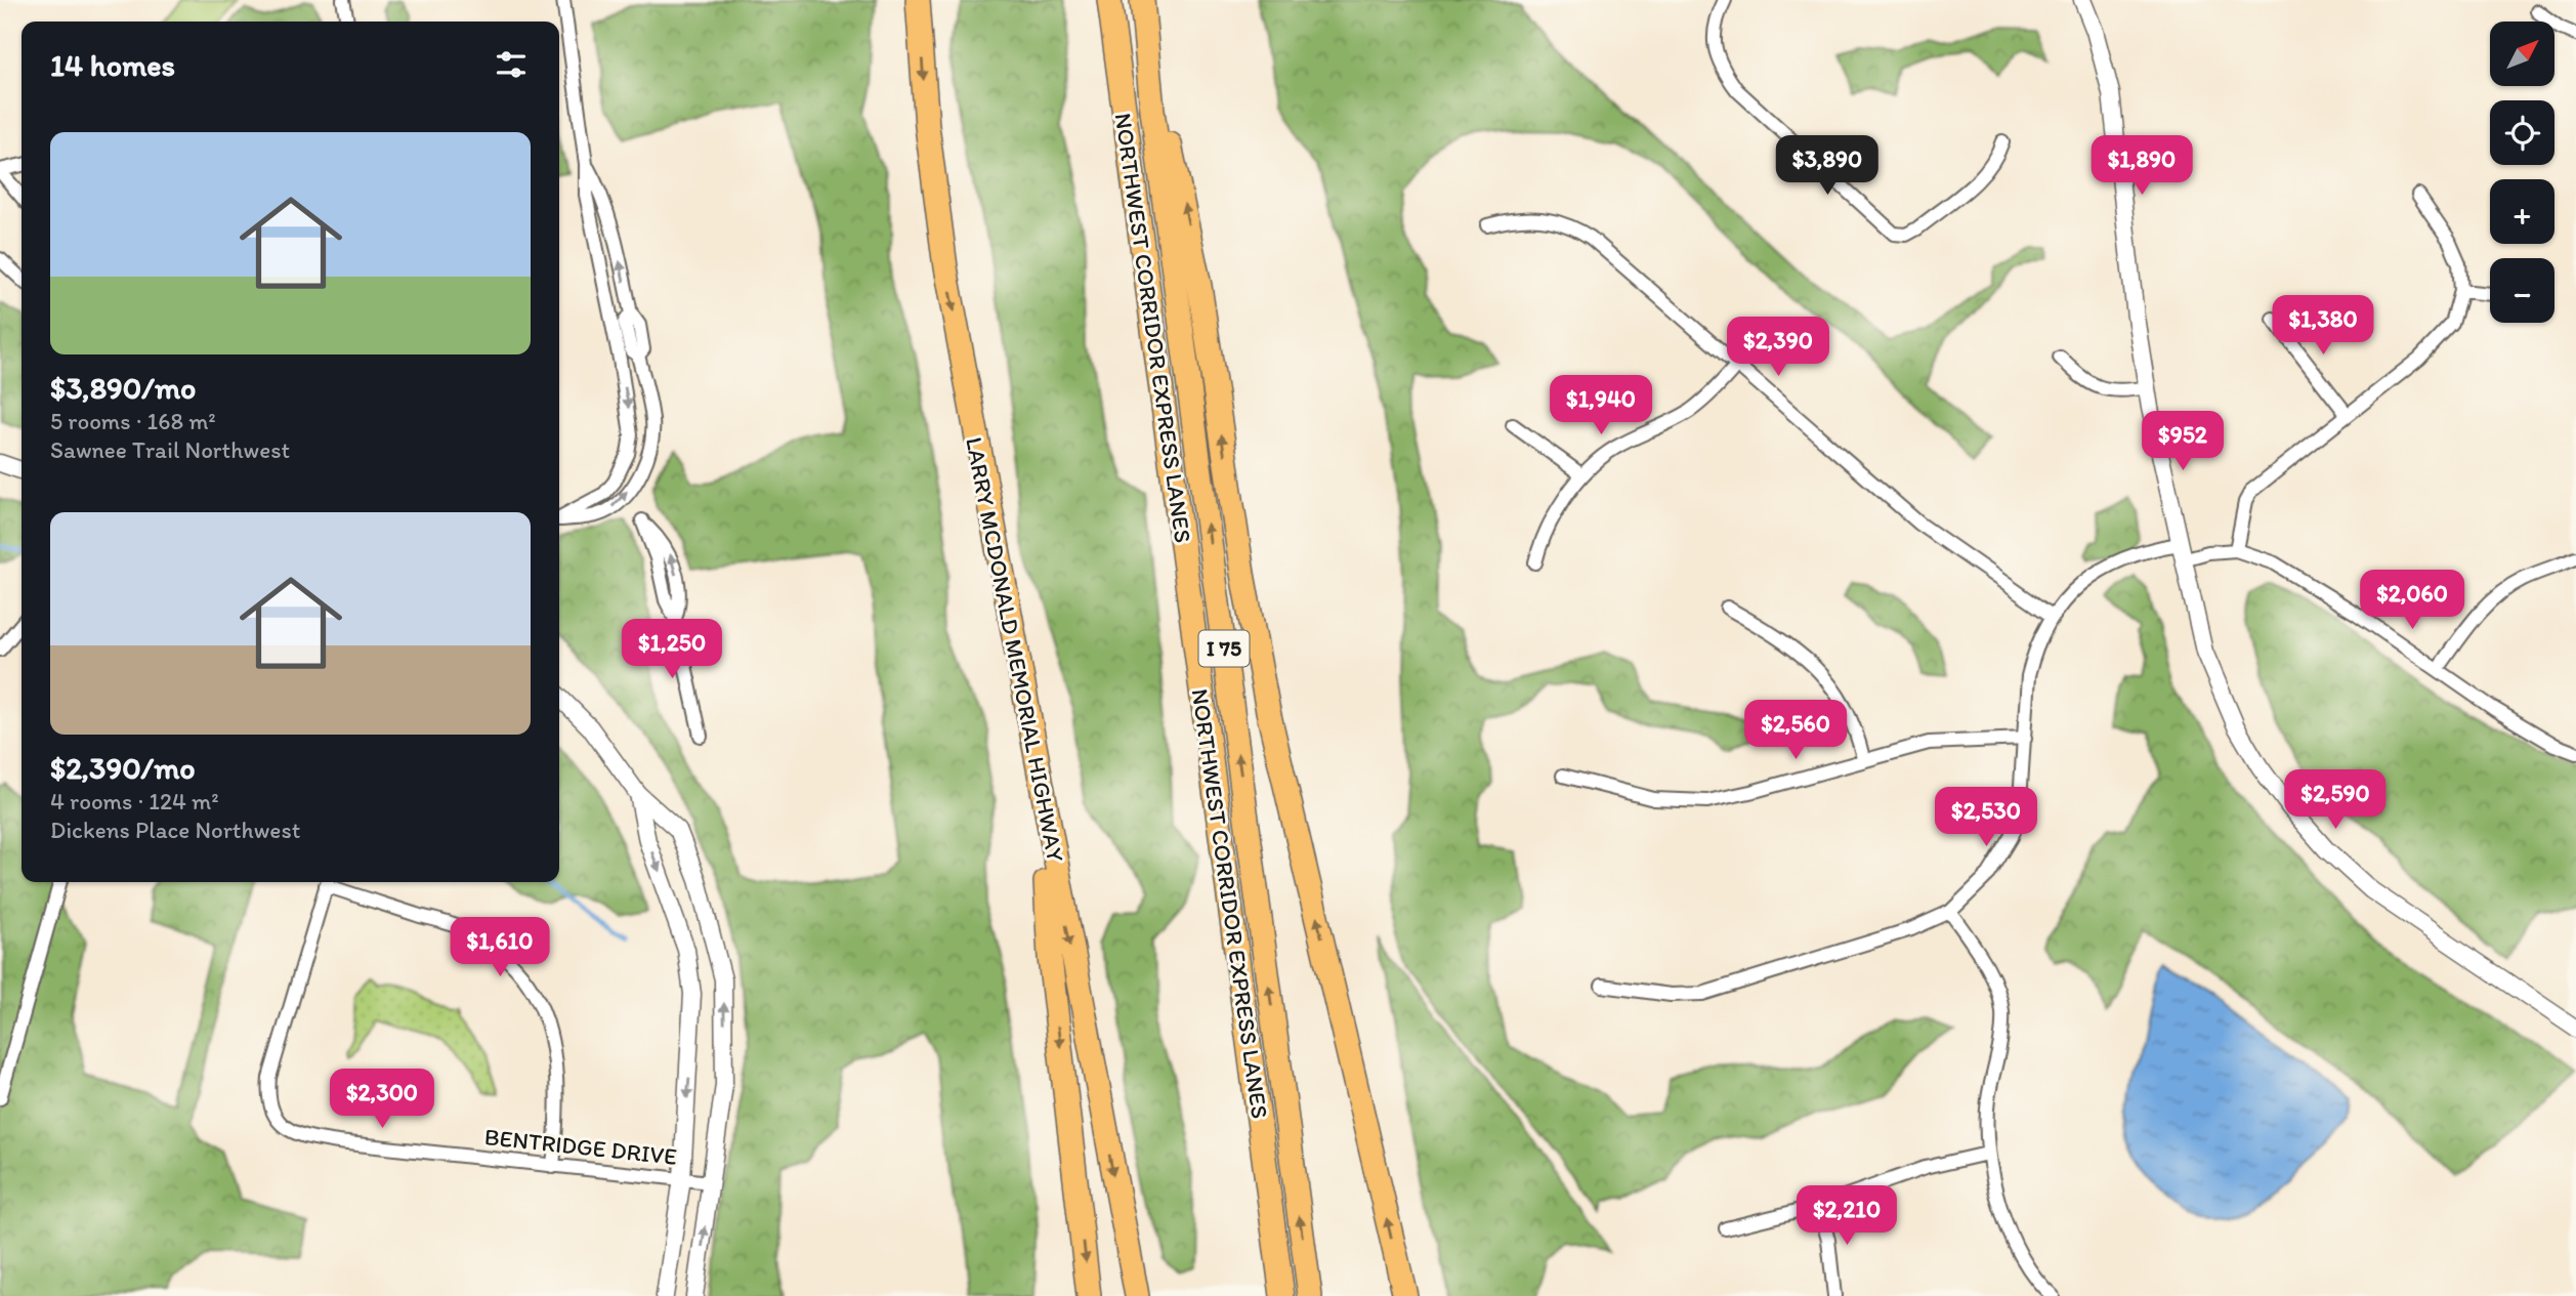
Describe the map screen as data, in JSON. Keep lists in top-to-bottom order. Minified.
{"streets":{"highway":["NORTHWEST CORRIDOR EXPRESS LANES","I 75","LARRY MCDONALD MEMORIAL HIGHWAY"],"street":["BENTRIDGE DRIVE"]},"north":"top right","page":{"map_buttons":["+","−"],"heading":"14 homes","list":[{"name":"$3,890/mo","note":"5 rooms · 168 m² · Sawnee Trail Northwest"},{"name":"$2,390/mo","note":"4 rooms · 124 m² · Dickens Place Northwest"}],"price":["$3,890","$1,890","$1,380","$2,390","$1,940","$952","$2,060","$1,250","$2,560","$2,590","$2,530","$1,610","$2,300","$2,210"]}}
